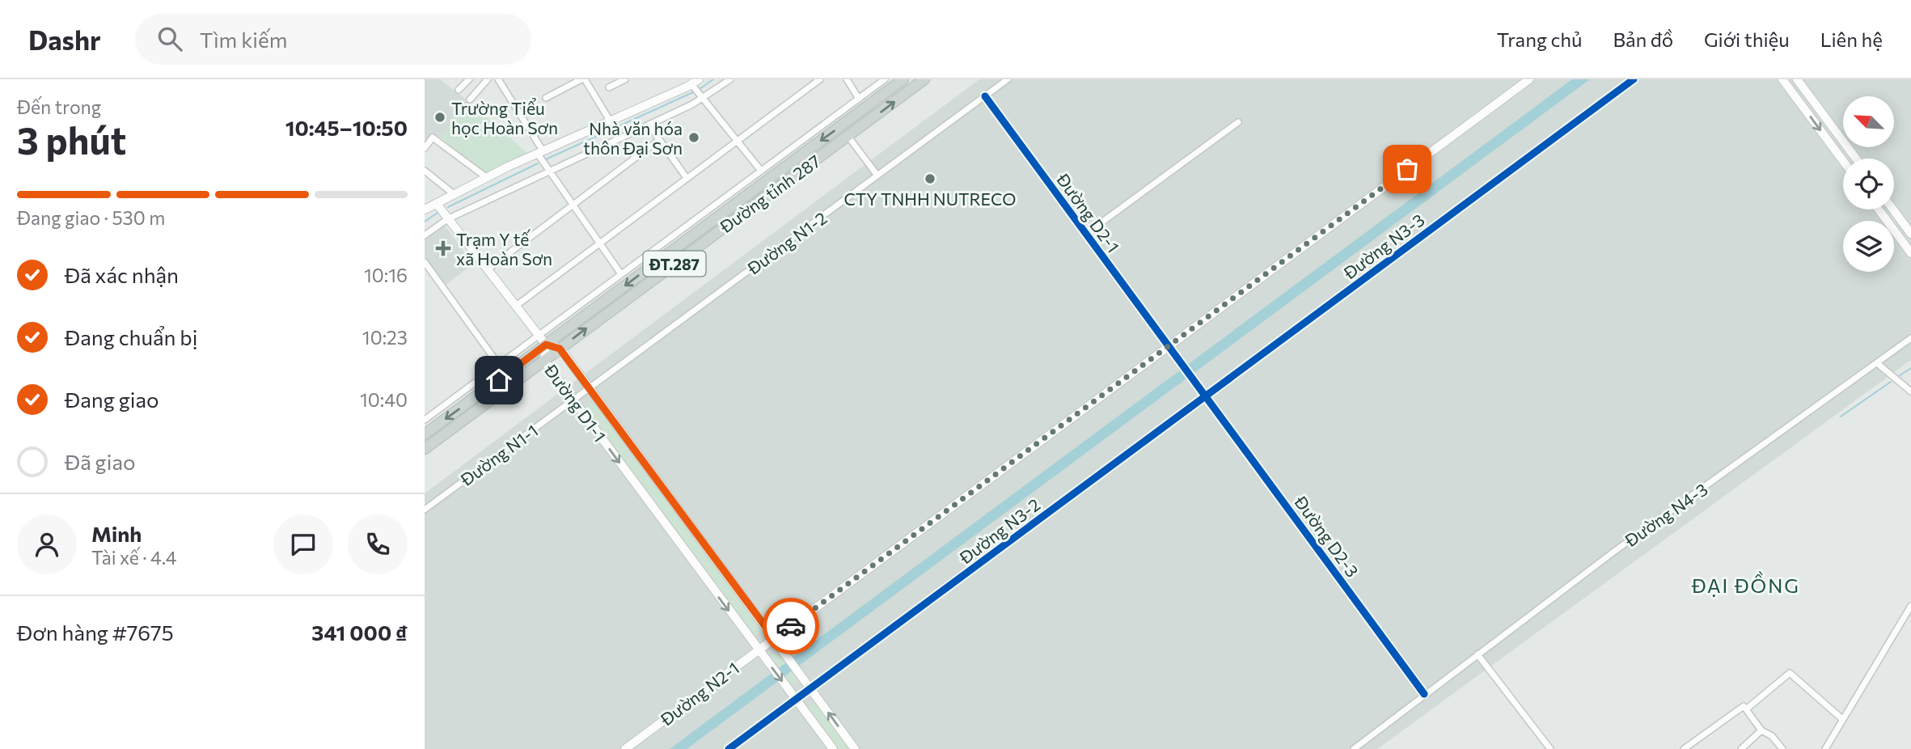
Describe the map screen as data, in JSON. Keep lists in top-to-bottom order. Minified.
{"streets":{"main road":["Đường tỉnh 287","ĐT.287"],"street":["Đường D2-1","Đường N1-2","Đường N3-3","Đường D1-1","Đường N1-1","Đường N4-3","Đường N3-2","Đường D2-3","Đường N2-1"]},"crossings":[["Đường tỉnh 287","Đường D1-1"],["Đường D2-1","Đường N1-2"],["Đường D2-1","Đường N3-3"],["Đường D2-1","Đường N3-2"],["Đường D2-1","Đường D2-3"],["Đường D2-1","Đường N2-1"],["Đường N1-2","Đường D1-1"],["Đường N1-2","Đường N1-1"],["Đường N3-3","Đường N3-2"],["Đường N3-3","Đường D2-3"],["Đường D1-1","Đường N1-1"],["Đường D1-1","Đường N3-2"],["Đường D1-1","Đường N2-1"],["Đường N4-3","Đường D2-3"],["Đường N3-2","Đường D2-3"]],"districts":["ĐẠI ĐỒNG"],"places":{"other":["Trường Tiểu học Hoàn Sơn","Nhà văn hóa thôn Đại Sơn","CTY TNHH NUTRECO"],"health":["Trạm Y tế xã Hoàn Sơn"]},"north":"top left","page":{"header":"Dashr","search":"Tìm kiếm","nav":["Trang chủ","Bản đồ","Giới thiệu","Liên hệ"],"heading":["3 phút","Đến trong","10:45–10:50"],"panel":["Minh","Tài xế · 4.4","Đơn hàng #7675","341 000 ₫"],"bar":"Đang giao · 530 m","list":[["Đã xác nhận","10:16"],["Đang chuẩn bị","10:23"],["Đang giao","10:40"],"Đã giao"]}}
